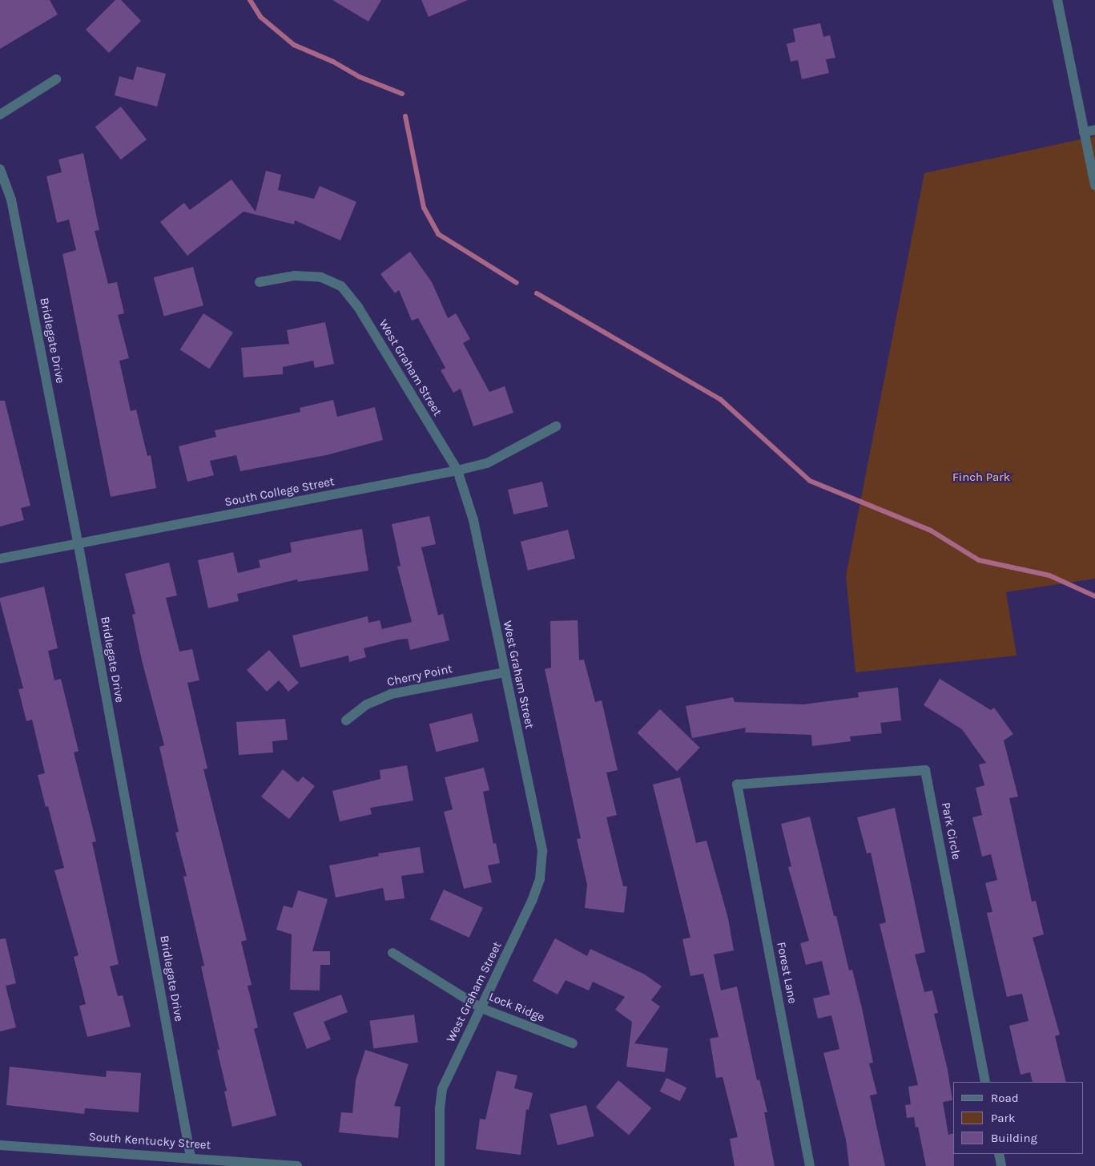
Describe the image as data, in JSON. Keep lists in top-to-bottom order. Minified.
{"streets":{"street":["Bridlegate Drive","West Graham Street","South College Street","Cherry Point","Park Circle","Forest Lane","Lock Ridge","South Kentucky Street"]},"crossings":[["Bridlegate Drive","South College Street"],["Bridlegate Drive","South Kentucky Street"],["West Graham Street","South College Street"],["West Graham Street","Cherry Point"],["West Graham Street","Lock Ridge"],["Park Circle","Forest Lane"]],"parks":["Finch Park"],"legend":["Road","Park","Building"]}
